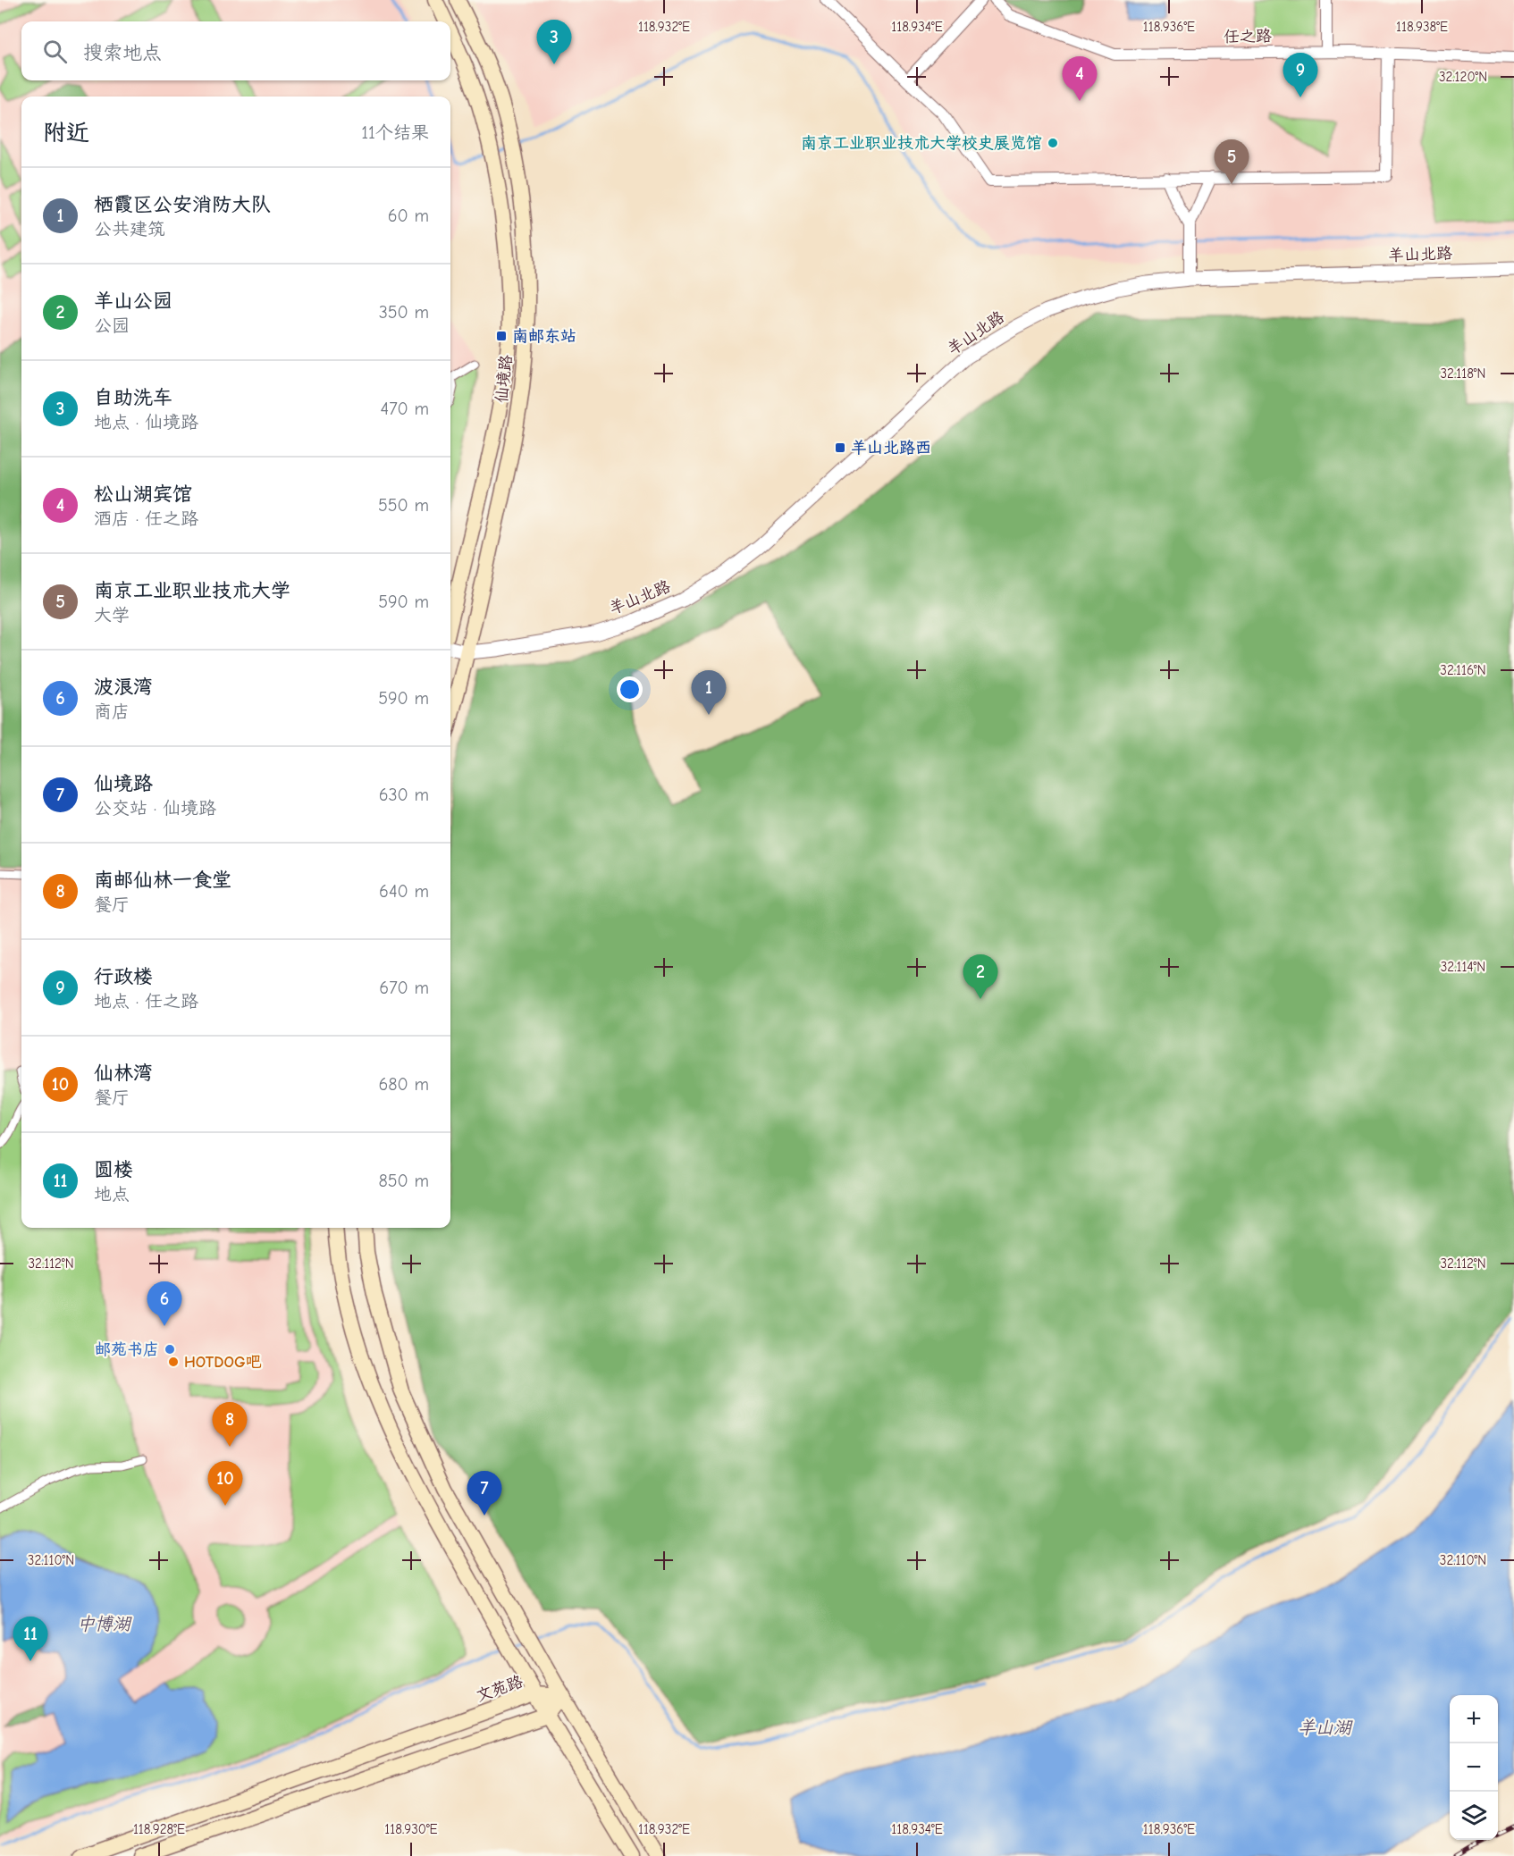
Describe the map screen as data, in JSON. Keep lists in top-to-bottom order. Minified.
{"streets":{"main road":["仙境路","文苑路"],"street":["任之路","羊山北路"]},"crossings":[["羊山北路","仙境路"]],"water":["中博湖","羊山湖"],"places":{"other":["南京工业职业技术大学校史展览馆","邮苑书店","HOTDOG吧"],"transit":["南邮东站","羊山北路西"]},"page":{"pins":["3","9","4","5","1","2","6","8","10","7","11"],"search":"搜索地点","heading":["附近","11个结果"],"list":[{"mark":"1","name":"栖霞区公安消防大队","note":"公共建筑","value":"60 m"},{"mark":"2","name":"羊山公园","note":"公园","value":"350 m"},{"mark":"3","name":"自助洗车","note":"地点 · 仙境路","value":"470 m"},{"mark":"4","name":"松山湖宾馆","note":"酒店 · 任之路","value":"550 m"},{"mark":"5","name":"南京工业职业技术大学","note":"大学","value":"590 m"},{"mark":"6","name":"波浪湾","note":"商店","value":"590 m"},{"mark":"7","name":"仙境路","note":"公交站 · 仙境路","value":"630 m"},{"mark":"8","name":"南邮仙林一食堂","note":"餐厅","value":"640 m"},{"mark":"9","name":"行政楼","note":"地点 · 任之路","value":"670 m"},{"mark":"10","name":"仙林湾","note":"餐厅","value":"680 m"},{"mark":"11","name":"圆楼","note":"地点","value":"850 m"}],"map_buttons":["+","−"]},"coordinates":["118.932°E","118.934°E","118.936°E","118.938°E","32.120°N","32.118°N","32.116°N","32.114°N","32.112°N","32.110°N","118.928°E","118.930°E"]}
